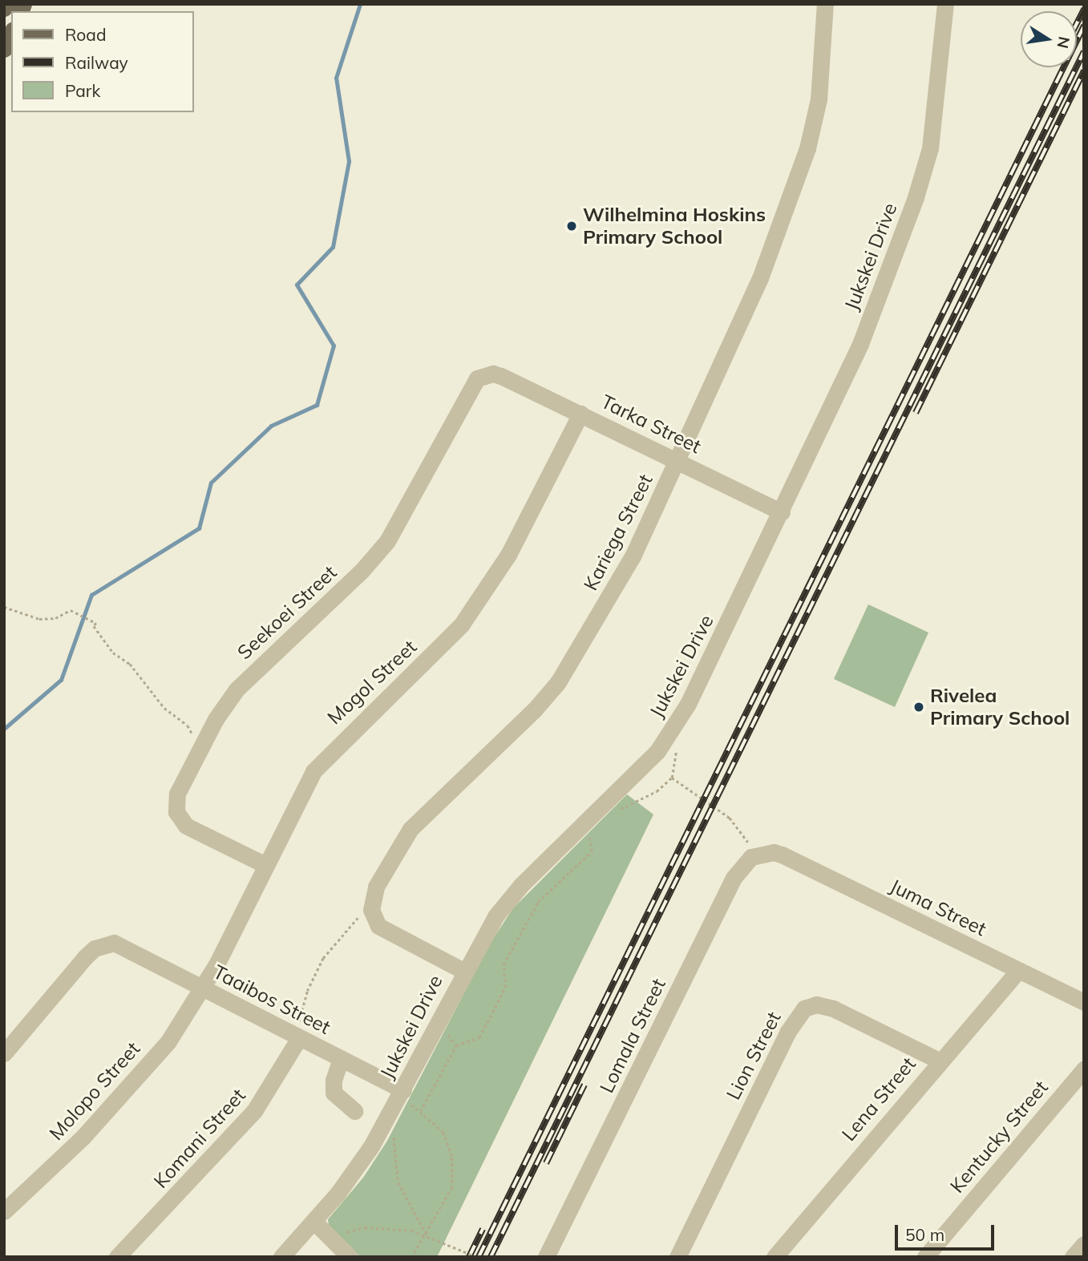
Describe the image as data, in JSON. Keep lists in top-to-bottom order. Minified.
{"streets":{"street":["Jukskei Drive","Tarka Street","Kariega Street","Seekoei Street","Mogol Street","Juma Street","Taaibos Street","Lomala Street","Lion Street","Molopo Street","Lena Street","Kentucky Street","Komani Street"]},"crossings":[["Jukskei Drive","Tarka Street"],["Jukskei Drive","Taaibos Street"],["Tarka Street","Kariega Street"],["Tarka Street","Seekoei Street"],["Tarka Street","Mogol Street"],["Seekoei Street","Mogol Street"],["Mogol Street","Taaibos Street"],["Mogol Street","Molopo Street"],["Juma Street","Lomala Street"],["Juma Street","Lena Street"],["Taaibos Street","Molopo Street"],["Taaibos Street","Komani Street"],["Lion Street","Lena Street"]],"places":["Wilhelmina Hoskins Primary School","Rivelea Primary School"],"legend":["Road","Railway","Park"],"scale_bar":"50 m","north":"right"}
